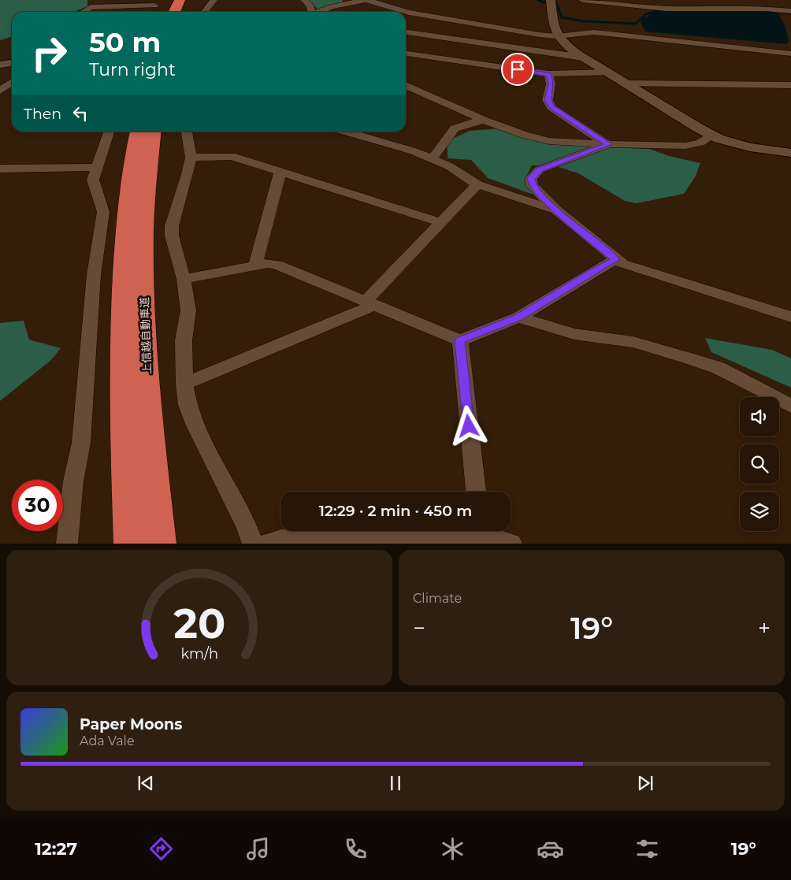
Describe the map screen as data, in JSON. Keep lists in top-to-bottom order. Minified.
{"streets":{"highway":["上信越自動車道"]},"page":{"turn":["50 m","Turn right"],"then":"Then","limit":"30","trip":"12:29 · 2 min · 450 m","tile":"Climate","heat":["−","19°","+"],"song":["Paper Moons","Ada Vale"],"tabs":["12:27","19°"],"gauge":["20","km/h"]}}
